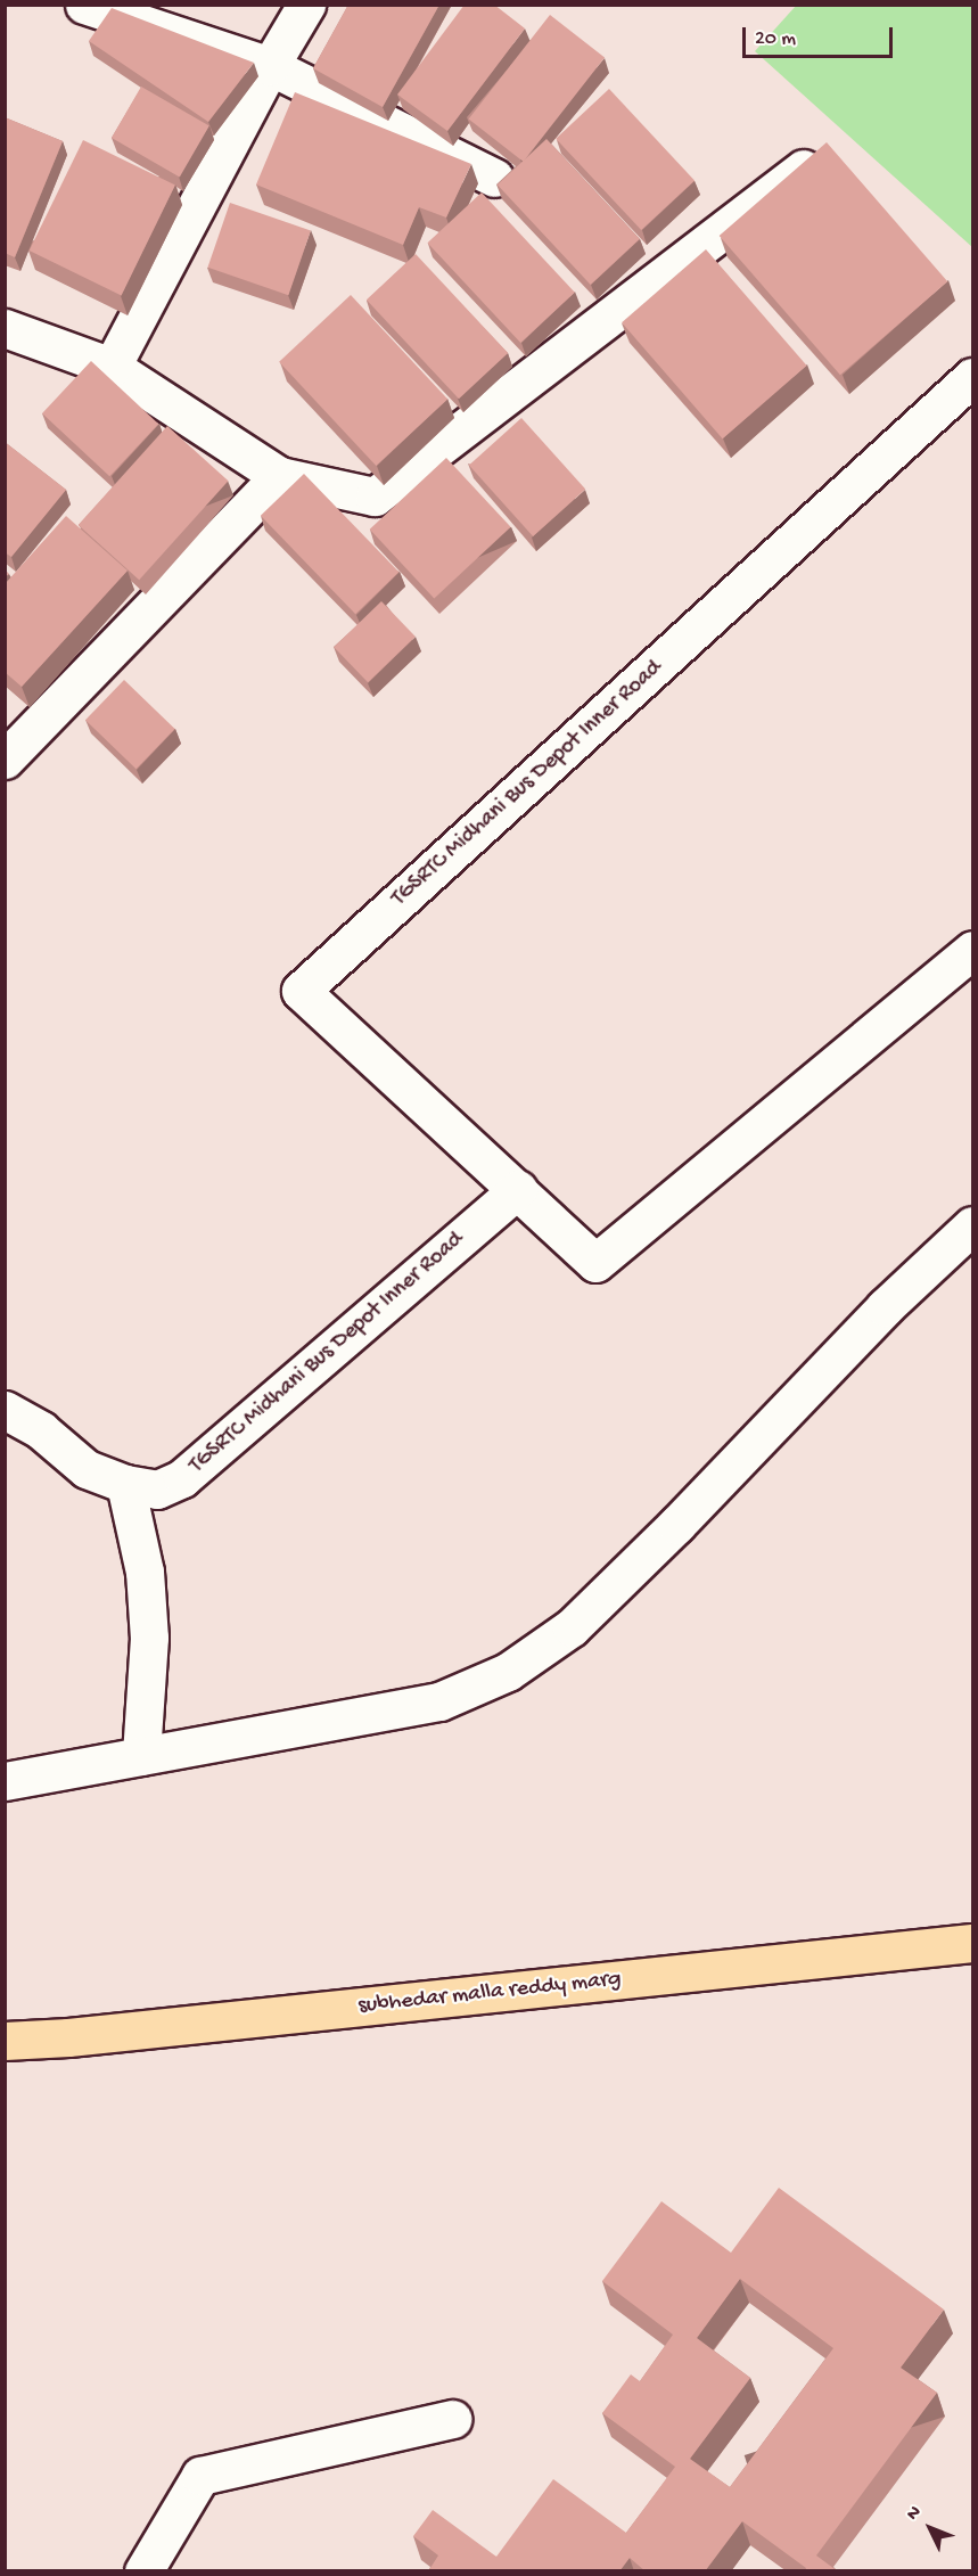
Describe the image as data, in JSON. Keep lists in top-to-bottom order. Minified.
{"streets":{"main road":["subhedar malla reddy marg"],"street":["TGSRTC Midhani Bus Depot Inner Road"]},"scale_bar":"20 m","north":"top left"}
